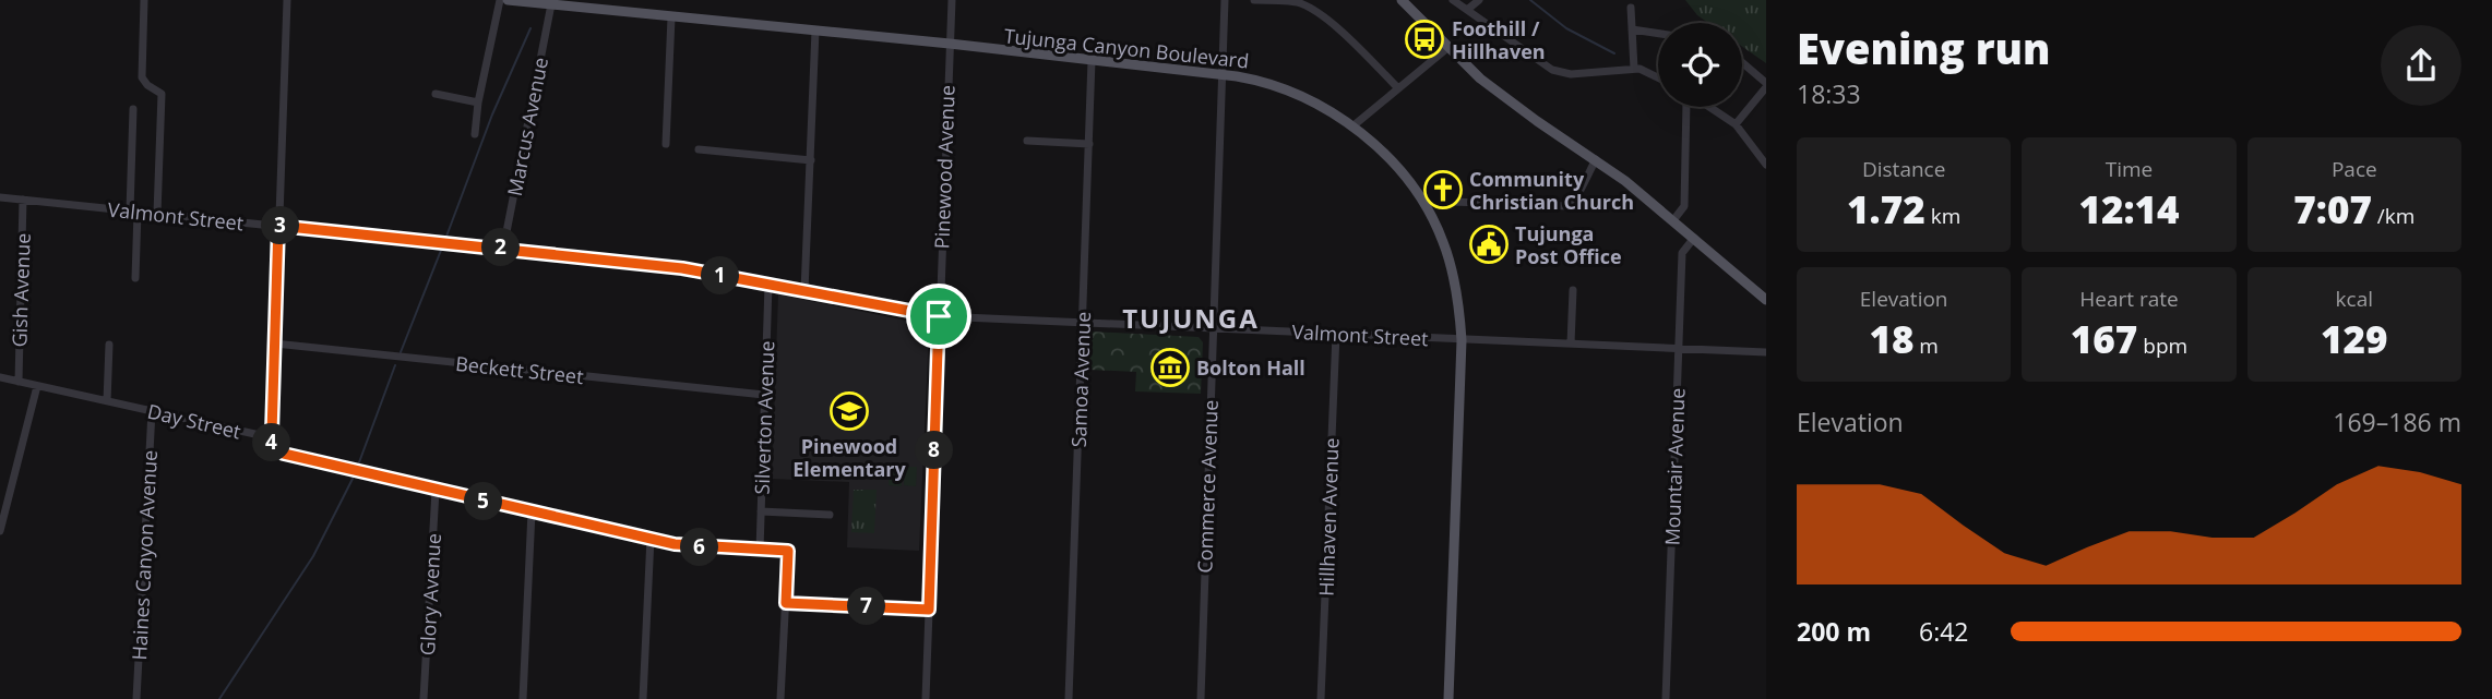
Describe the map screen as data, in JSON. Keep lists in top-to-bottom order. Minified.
{"streets":{"main road":["Tujunga Canyon Boulevard"],"street":["Marcus Avenue","Pinewood Avenue","Valmont Street","Gish Avenue","Beckett Street","Samoa Avenue","Silverton Avenue","Day Street","Mountair Avenue","Commerce Avenue","Hillhaven Avenue","Haines Canyon Avenue","Glory Avenue"]},"crossings":[["Tujunga Canyon Boulevard","Marcus Avenue"],["Tujunga Canyon Boulevard","Pinewood Avenue"],["Tujunga Canyon Boulevard","Valmont Street"],["Tujunga Canyon Boulevard","Samoa Avenue"],["Tujunga Canyon Boulevard","Commerce Avenue"],["Marcus Avenue","Valmont Street"],["Pinewood Avenue","Valmont Street"],["Valmont Street","Gish Avenue"],["Valmont Street","Samoa Avenue"],["Valmont Street","Silverton Avenue"],["Valmont Street","Mountair Avenue"],["Valmont Street","Commerce Avenue"],["Valmont Street","Hillhaven Avenue"],["Gish Avenue","Day Street"],["Beckett Street","Silverton Avenue"],["Silverton Avenue","Day Street"],["Day Street","Haines Canyon Avenue"],["Day Street","Glory Avenue"]],"districts":["TUJUNGA"],"places":{"bus stop":["Foothill / Hillhaven"],"church":["Community Christian Church"],"public building":["Tujunga Post Office"],"museum":["Bolton Hall"],"school or university":["Pinewood Elementary"]},"page":{"heading":["Evening run","18:33"],"stats":[["Distance","1.72 km"],["Time","12:14"],["Pace","7:07 /km"],["Elevation","18 m"],["Heart rate","167 bpm"],["kcal","129"]],"pins":["3","2","1","4","8","5","6","7"],"chart":["Elevation","169–186 m"],"list":[{"name":"200 m","note":"6:42"}]}}
